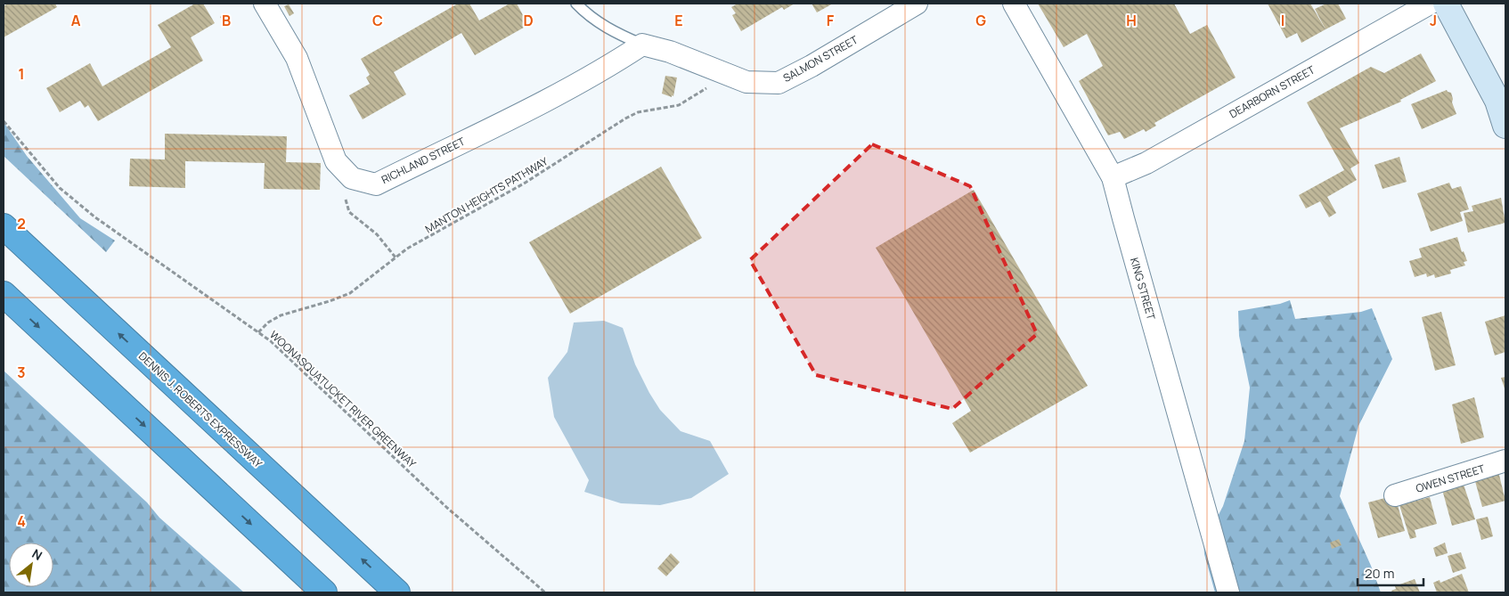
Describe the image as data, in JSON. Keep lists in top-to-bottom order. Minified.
{"streets":{"highway":["DENNIS J. ROBERTS EXPRESSWAY"],"street":["SALMON STREET","DEARBORN STREET","RICHLAND STREET","KING STREET","OWEN STREET"],"path":["MANTON HEIGHTS PATHWAY","WOONASQUATUCKET RIVER GREENWAY"]},"crossings":[["SALMON STREET","RICHLAND STREET"],["DEARBORN STREET","KING STREET"],["MANTON HEIGHTS PATHWAY","WOONASQUATUCKET RIVER GREENWAY"]],"scale_bar":"20 m","north":"top right","grid":{"columns":["A","B","C","D","E","F","G","H","I","J"],"rows":["1","2","3","4"]}}
